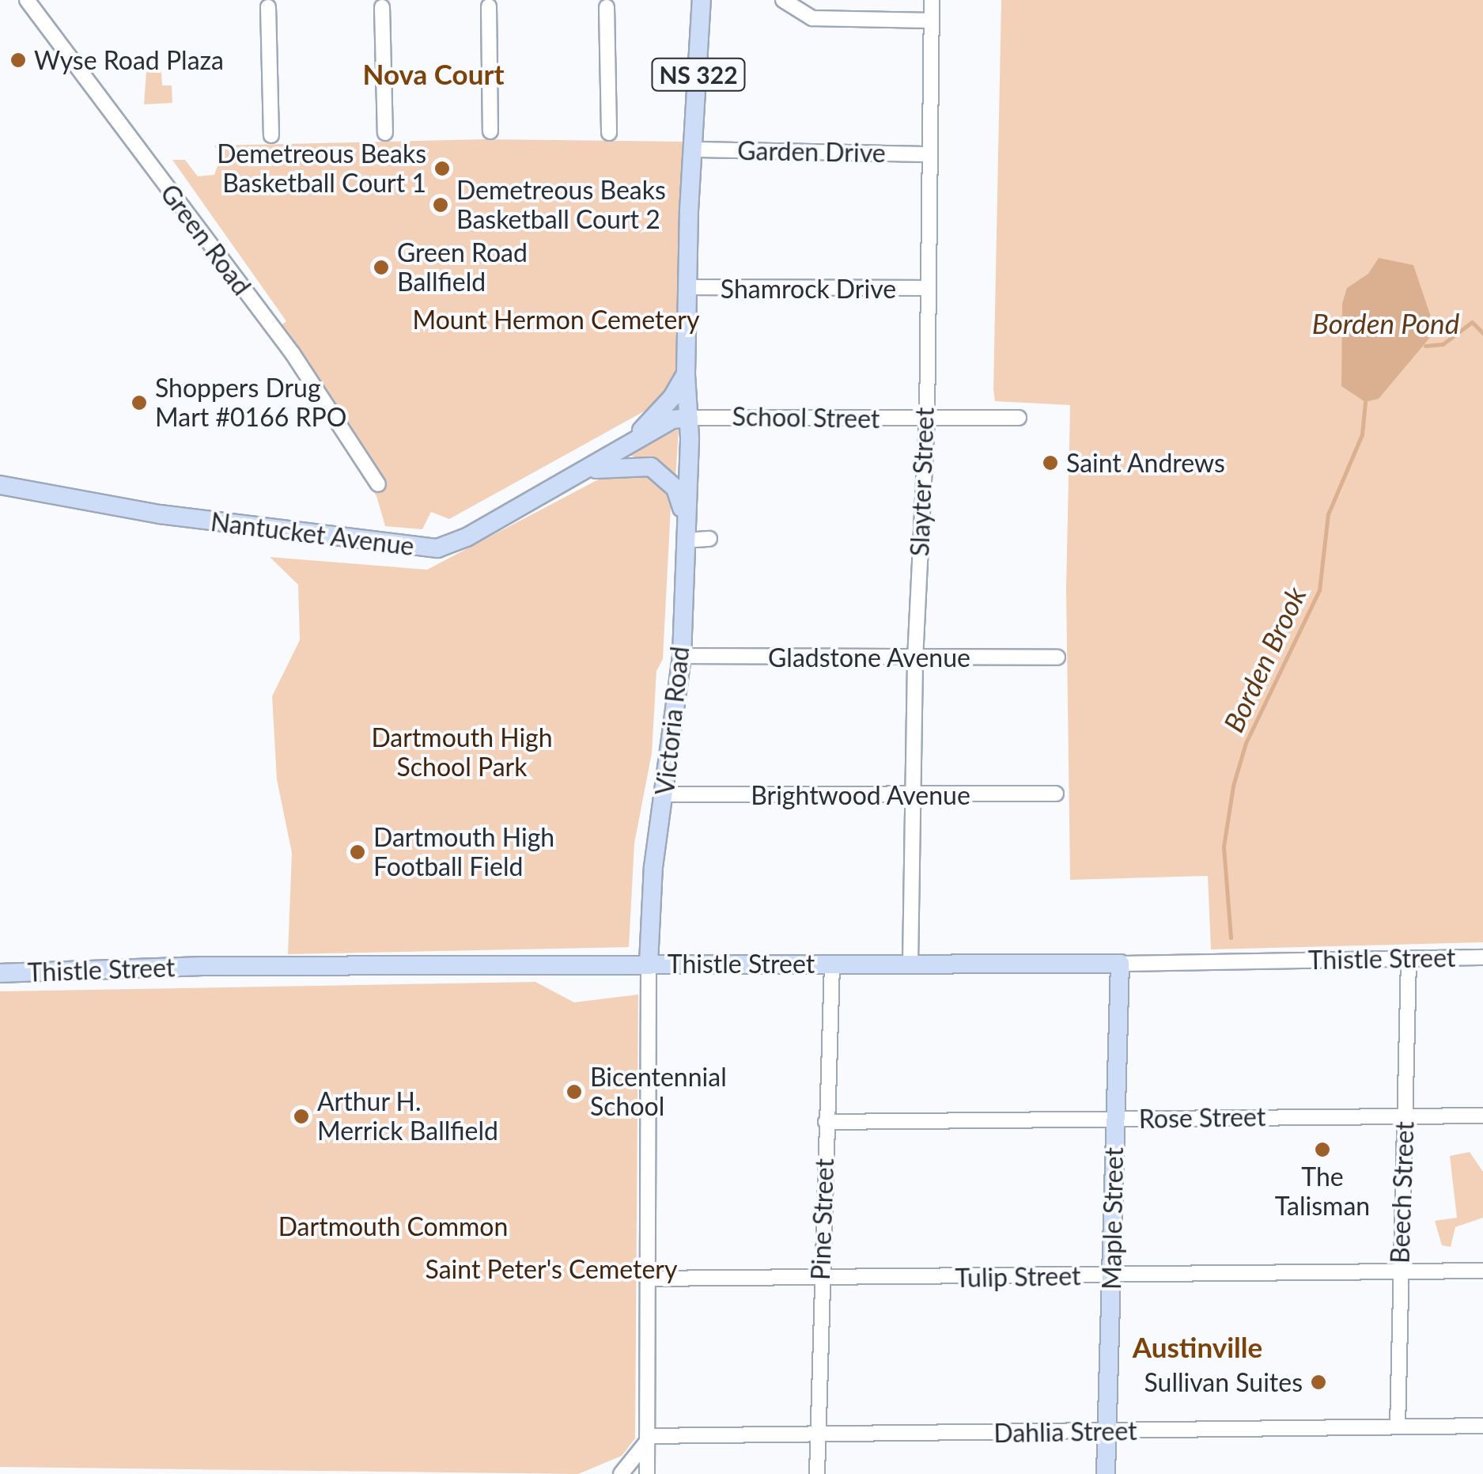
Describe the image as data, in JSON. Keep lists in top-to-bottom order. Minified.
{"streets":{"main road":["NS 322","Nantucket Avenue","Victoria Road","Thistle Street","Maple Street"],"street":["Garden Drive","Green Road","Shamrock Drive","School Street","Slayter Street","Gladstone Avenue","Brightwood Avenue","Rose Street","Beech Street","Pine Street","Tulip Street","Dahlia Street"]},"crossings":[["Garden Drive","Slayter Street"],["Garden Drive","Victoria Road"],["Shamrock Drive","Slayter Street"],["Shamrock Drive","Victoria Road"],["School Street","Slayter Street"],["School Street","Nantucket Avenue"],["School Street","Victoria Road"],["Slayter Street","Gladstone Avenue"],["Slayter Street","Brightwood Avenue"],["Slayter Street","Thistle Street"],["Nantucket Avenue","Victoria Road"],["Gladstone Avenue","Victoria Road"],["Victoria Road","Brightwood Avenue"],["Victoria Road","Thistle Street"],["Victoria Road","Tulip Street"],["Victoria Road","Dahlia Street"],["Thistle Street","Beech Street"],["Thistle Street","Maple Street"],["Thistle Street","Pine Street"],["Rose Street","Beech Street"],["Rose Street","Maple Street"],["Rose Street","Pine Street"],["Beech Street","Tulip Street"],["Beech Street","Dahlia Street"],["Maple Street","Tulip Street"],["Maple Street","Dahlia Street"],["Pine Street","Tulip Street"],["Pine Street","Dahlia Street"]],"districts":["Nova Court","Austinville"],"water":["Borden Pond","Borden Brook"],"parks":["Mount Hermon Cemetery","Dartmouth High School Park","Dartmouth Common","Saint Peter's Cemetery"],"places":["Wyse Road Plaza","Demetreous Beaks Basketball Court 1","Demetreous Beaks Basketball Court 2","Green Road Ballfield","Shoppers Drug Mart #0166 RPO","Saint Andrews","Dartmouth High Football Field","Bicentennial School","Arthur H. Merrick Ballfield","The Talisman","Sullivan Suites"]}
